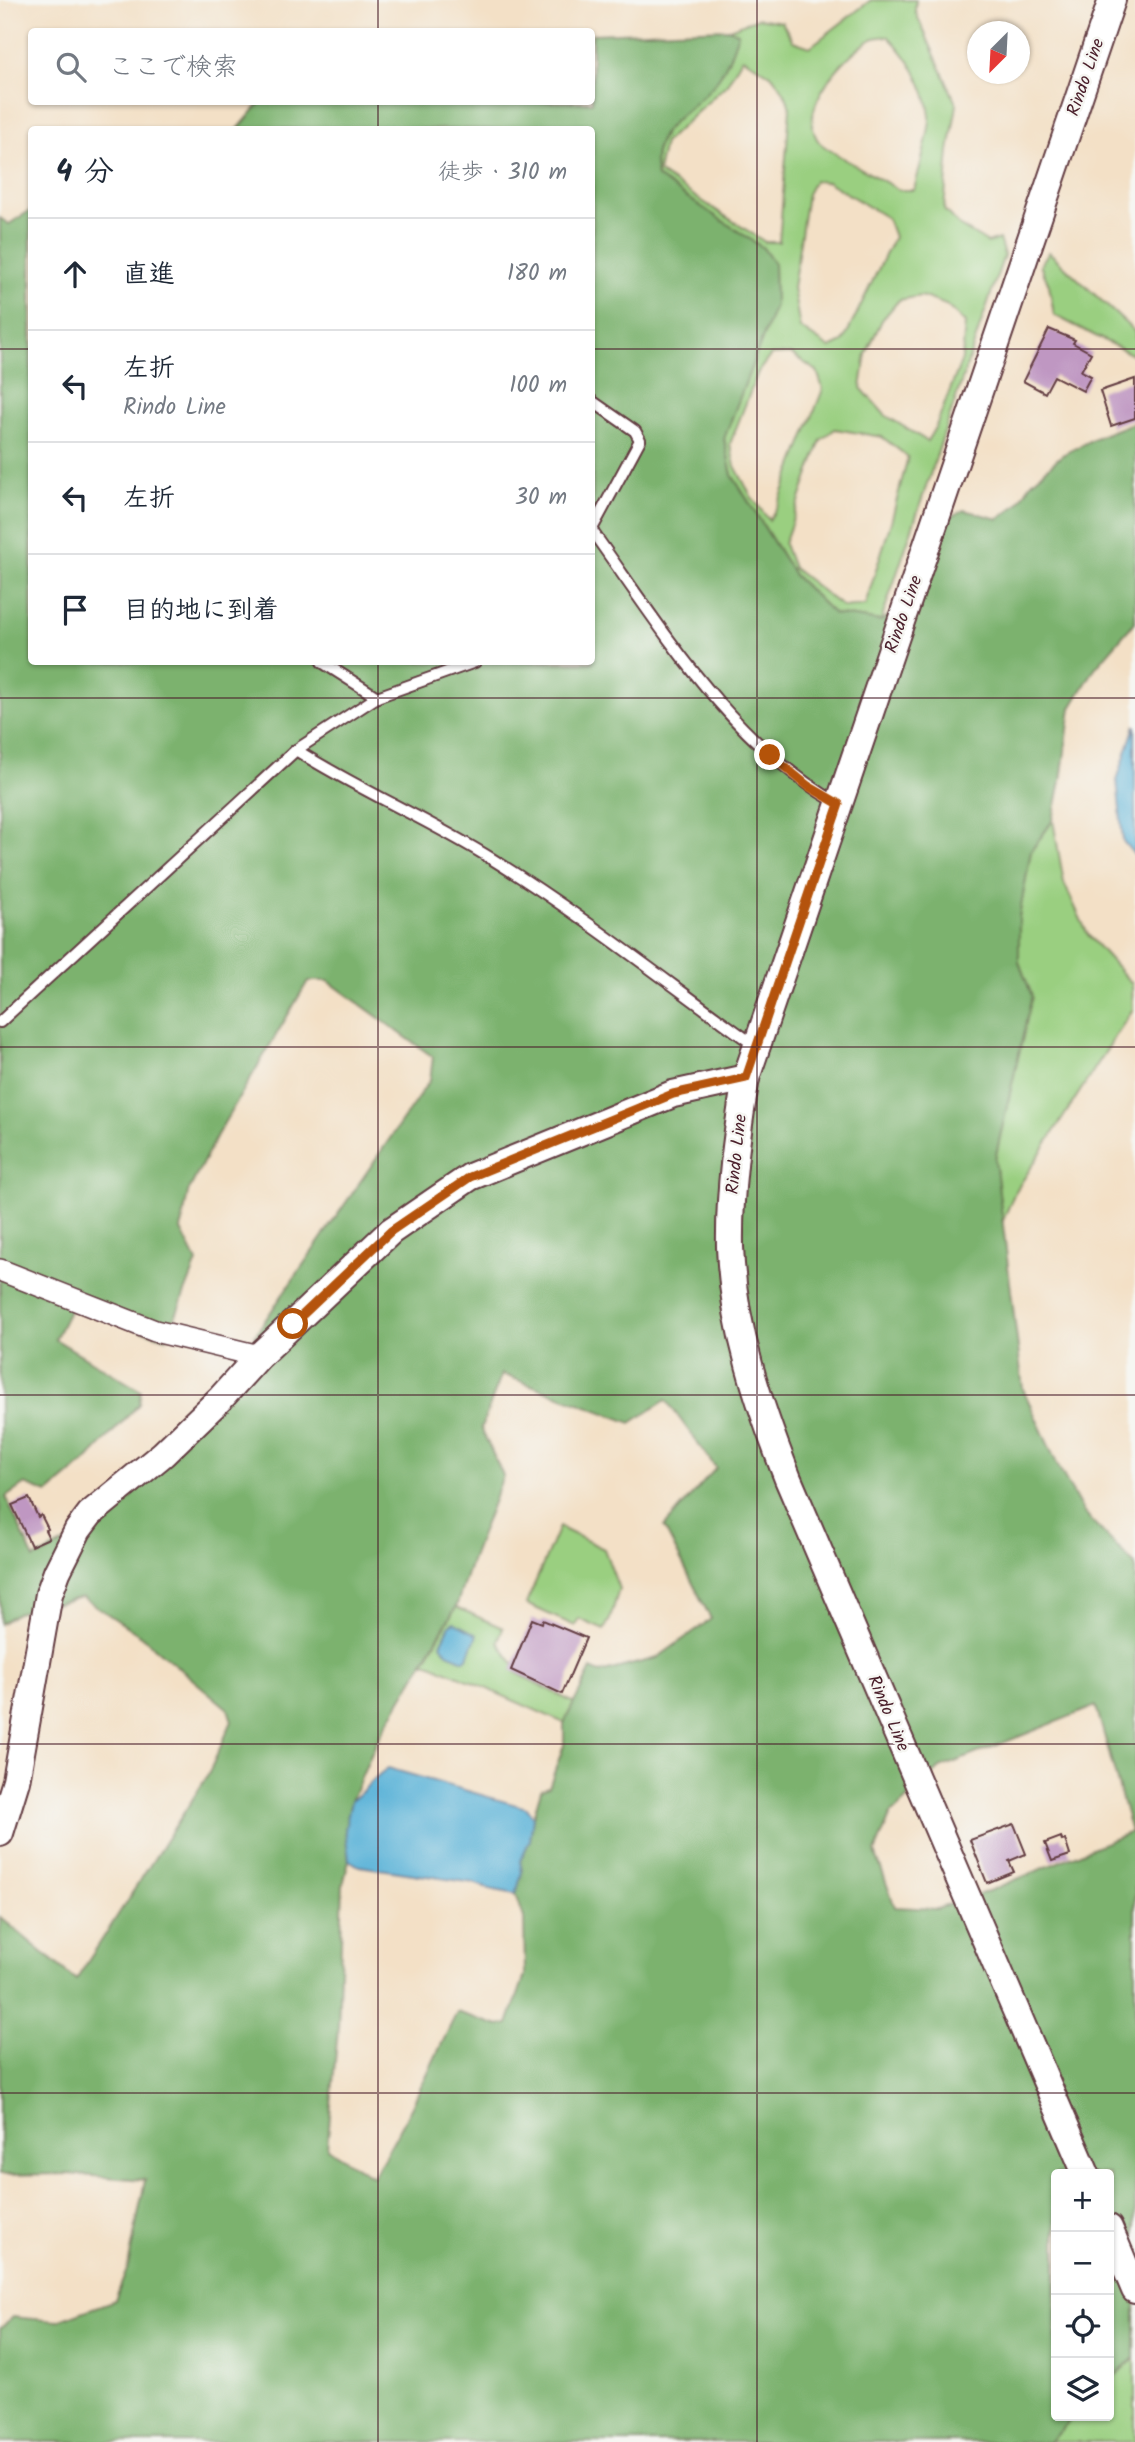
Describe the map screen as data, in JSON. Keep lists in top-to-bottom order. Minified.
{"streets":{"street":["Rindo Line"]},"north":"bottom left","page":{"search":"ここで検索","heading":["4 分","徒歩 · 310 m"],"list":[["直進","180 m"],["左折","Rindo Line","100 m"],["左折","30 m"],"目的地に到着"],"map_buttons":["+","−"]}}
